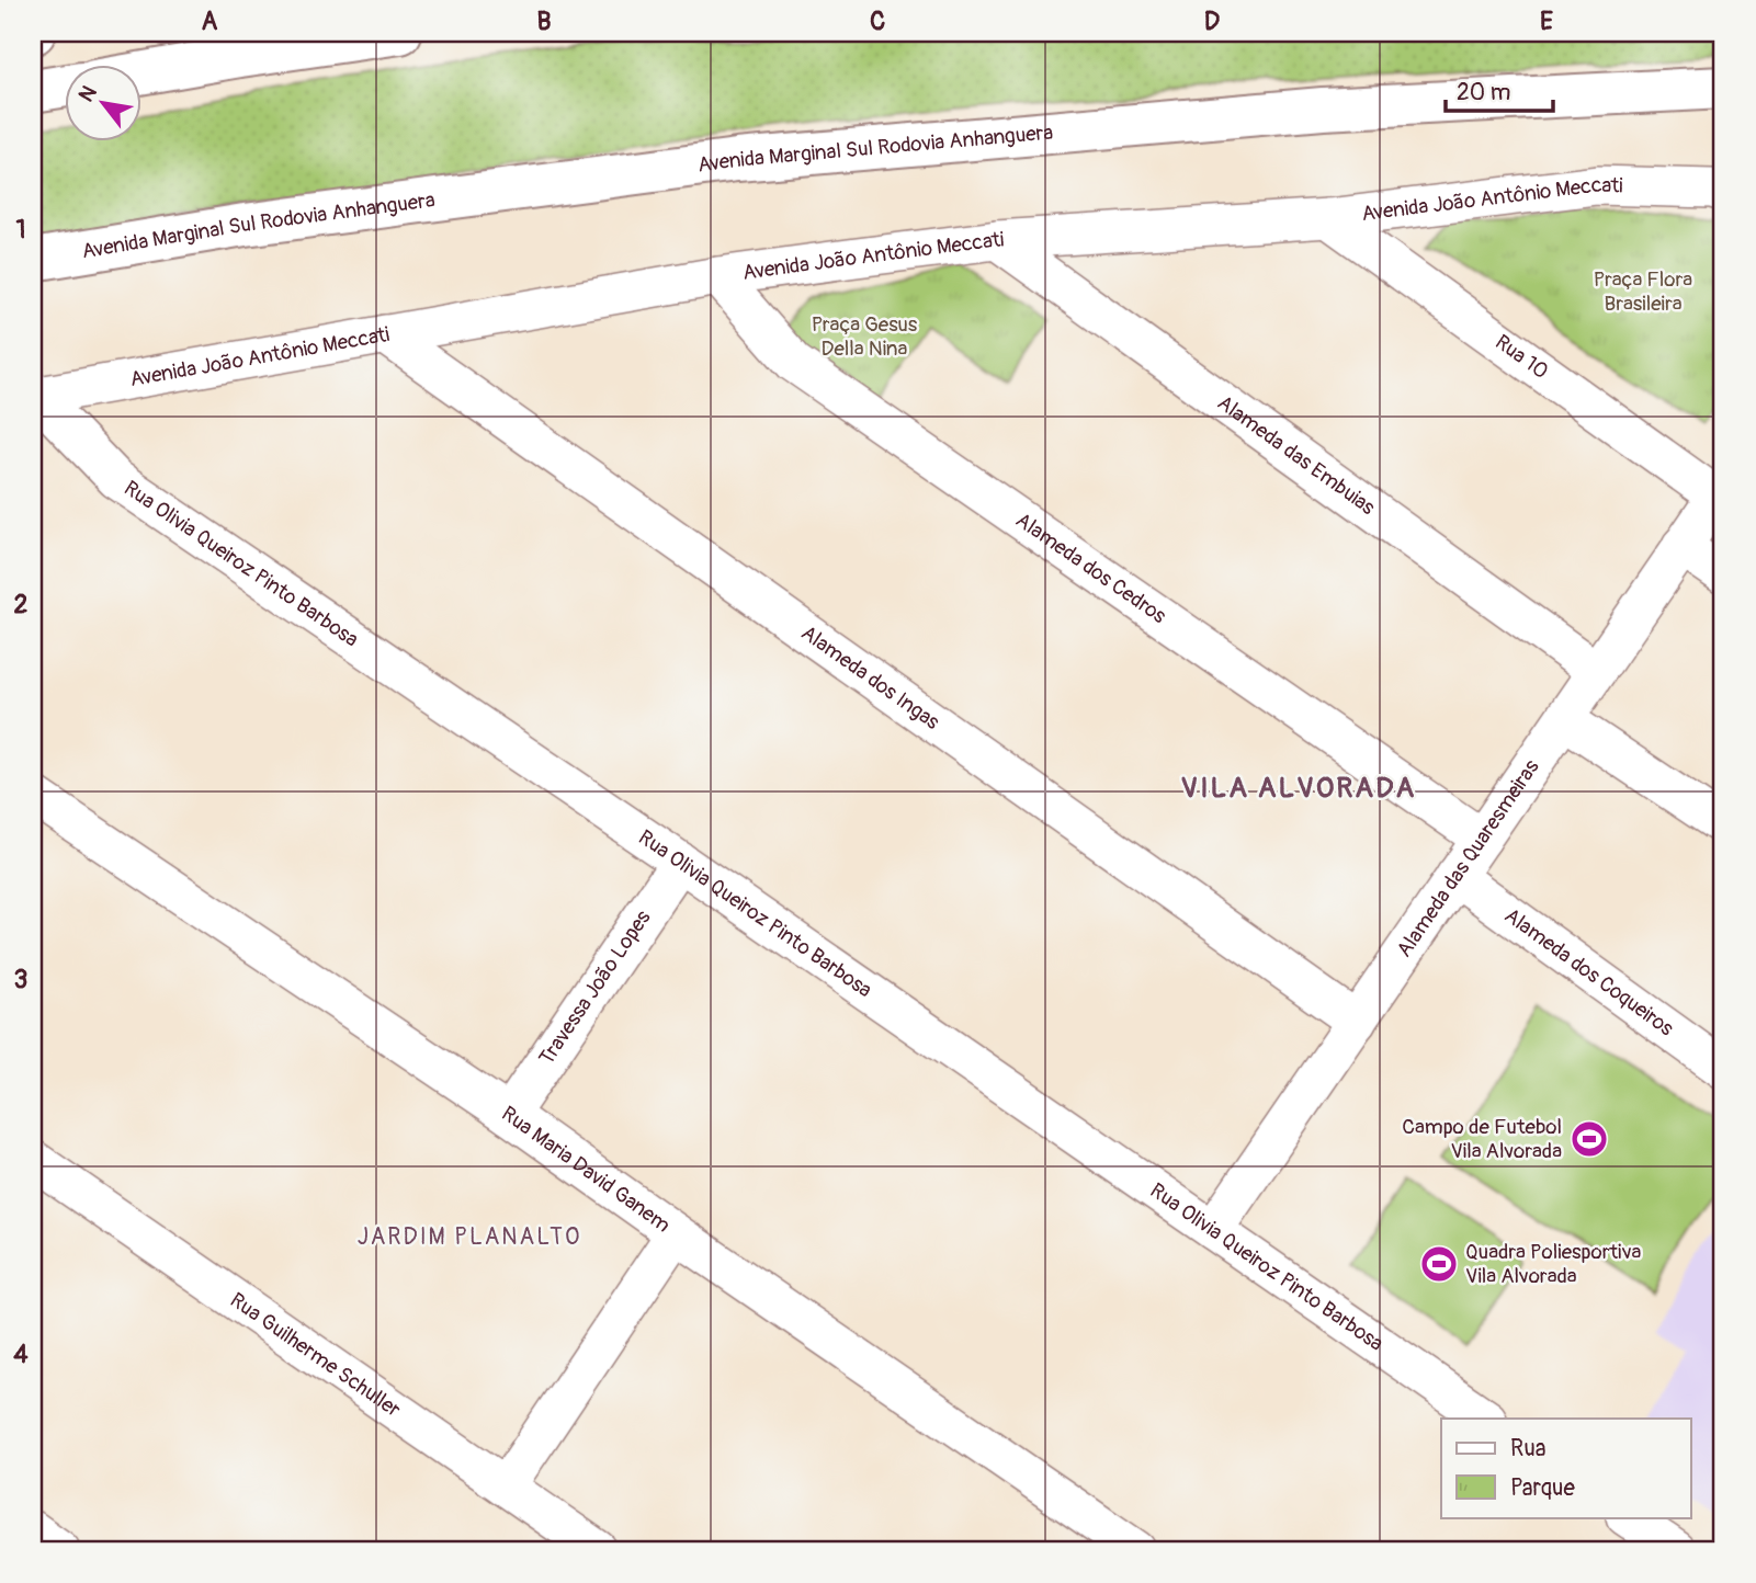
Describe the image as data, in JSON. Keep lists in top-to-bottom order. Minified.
{"streets":{"highway":["Avenida Marginal Sul Rodovia Anhanguera"],"street":["Avenida João Antônio Meccati","Rua 10","Alameda das Embuias","Rua Olivia Queiroz Pinto Barbosa","Alameda dos Cedros","Alameda dos Ingas","Alameda das Quaresmeiras","Alameda dos Coqueiros","Travessa João Lopes","Rua Maria David Ganem","Rua Guilherme Schuller"]},"crossings":[["Avenida João Antônio Meccati","Rua 10"],["Avenida João Antônio Meccati","Alameda das Embuias"],["Avenida João Antônio Meccati","Rua Olivia Queiroz Pinto Barbosa"],["Avenida João Antônio Meccati","Alameda dos Cedros"],["Avenida João Antônio Meccati","Alameda dos Ingas"],["Rua 10","Alameda das Quaresmeiras"],["Alameda das Embuias","Alameda das Quaresmeiras"],["Rua Olivia Queiroz Pinto Barbosa","Alameda das Quaresmeiras"],["Rua Olivia Queiroz Pinto Barbosa","Travessa João Lopes"],["Alameda dos Cedros","Alameda das Quaresmeiras"],["Alameda dos Ingas","Alameda das Quaresmeiras"],["Alameda das Quaresmeiras","Alameda dos Coqueiros"],["Travessa João Lopes","Rua Maria David Ganem"]],"districts":["VILA ALVORADA","JARDIM PLANALTO"],"parks":["Praça Flora Brasileira","Praça Gesus Della Nina"],"places":{"sports":["Campo de Futebol Vila Alvorada","Quadra Poliesportiva Vila Alvorada"]},"legend":["Rua","Parque"],"scale_bar":"20 m","north":"top left","grid":{"columns":["A","B","C","D","E"],"rows":["1","2","3","4"]}}
